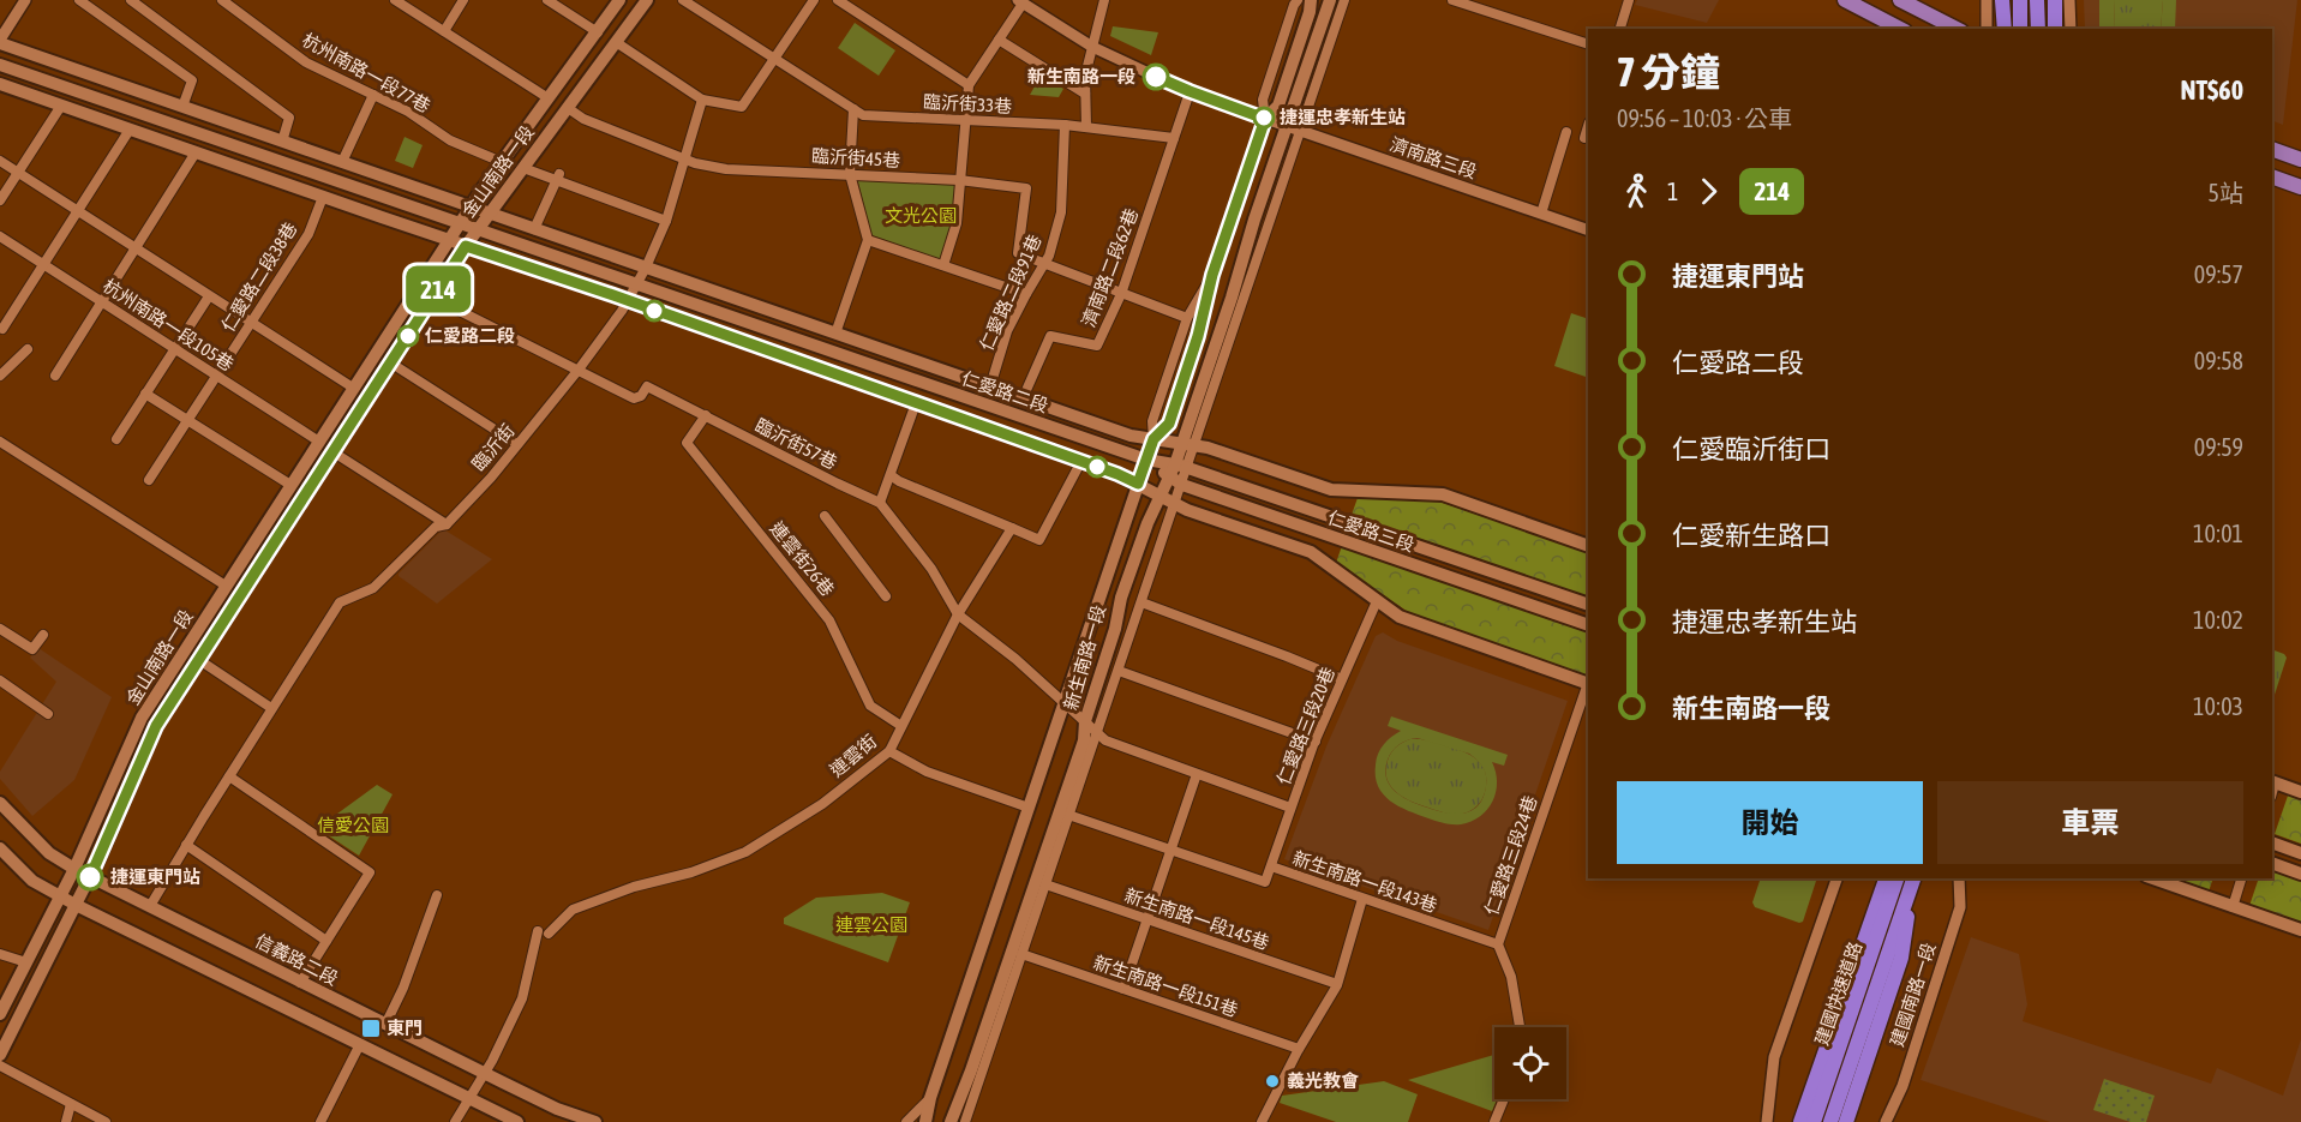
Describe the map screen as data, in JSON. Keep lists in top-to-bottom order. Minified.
{"streets":{"highway":["建國快速道路"],"main road":["金山南路一段","仁愛路二段","仁愛路三段","新生南路一段","信義路二段"],"street":["杭州南路一段77巷","臨沂街33巷","臨沂街45巷","濟南路三段","濟南路二段62巷","仁愛路二段38巷","仁愛路二段91巷","杭州南路一段105巷","臨沂街57巷","臨沂街","連雲街26巷","仁愛路三段20巷","連雲街","仁愛路三段24巷","新生南路一段143巷","新生南路一段145巷","新生南路一段151巷","建國南路一段"]},"crossings":[["杭州南路一段77巷","金山南路一段"],["臨沂街33巷","濟南路二段62巷"],["臨沂街33巷","仁愛路二段91巷"],["臨沂街45巷","金山南路一段"],["臨沂街45巷","仁愛路二段91巷"],["臨沂街45巷","臨沂街"],["濟南路三段","濟南路二段62巷"],["濟南路三段","新生南路一段"],["金山南路一段","杭州南路一段105巷"],["金山南路一段","仁愛路二段"],["金山南路一段","信義路二段"],["濟南路二段62巷","仁愛路二段"],["仁愛路二段38巷","杭州南路一段105巷"],["仁愛路二段91巷","仁愛路二段"],["仁愛路二段","臨沂街"],["仁愛路二段","仁愛路三段"],["仁愛路二段","新生南路一段"],["臨沂街57巷","臨沂街"],["臨沂街57巷","連雲街26巷"],["臨沂街57巷","連雲街"],["臨沂街","信義路二段"],["仁愛路三段","新生南路一段"],["連雲街26巷","連雲街"],["新生南路一段","新生南路一段143巷"],["新生南路一段","新生南路一段145巷"],["新生南路一段","新生南路一段151巷"],["仁愛路三段20巷","新生南路一段143巷"],["仁愛路三段24巷","新生南路一段143巷"]],"parks":["文光公園","信愛公園","連雲公園"],"places":{"other":["新生南路一段","捷運忠孝新生站","仁愛路二段","捷運東門站","義光教會"],"transit":["東門"]},"lines":["bus line 214"],"page":{"on_map":"214","heading":["7 分鐘","09:56 – 10:03 · 公車","NT$60"],"legs":["1","214","5站"],"list":[{"name":"捷運東門站","value":"09:57"},{"name":"仁愛路二段","value":"09:58"},{"name":"仁愛臨沂街口","value":"09:59"},{"name":"仁愛新生路口","value":"10:01"},{"name":"捷運忠孝新生站","value":"10:02"},{"name":"新生南路一段","value":"10:03"}],"buttons":["開始","車票"]}}
